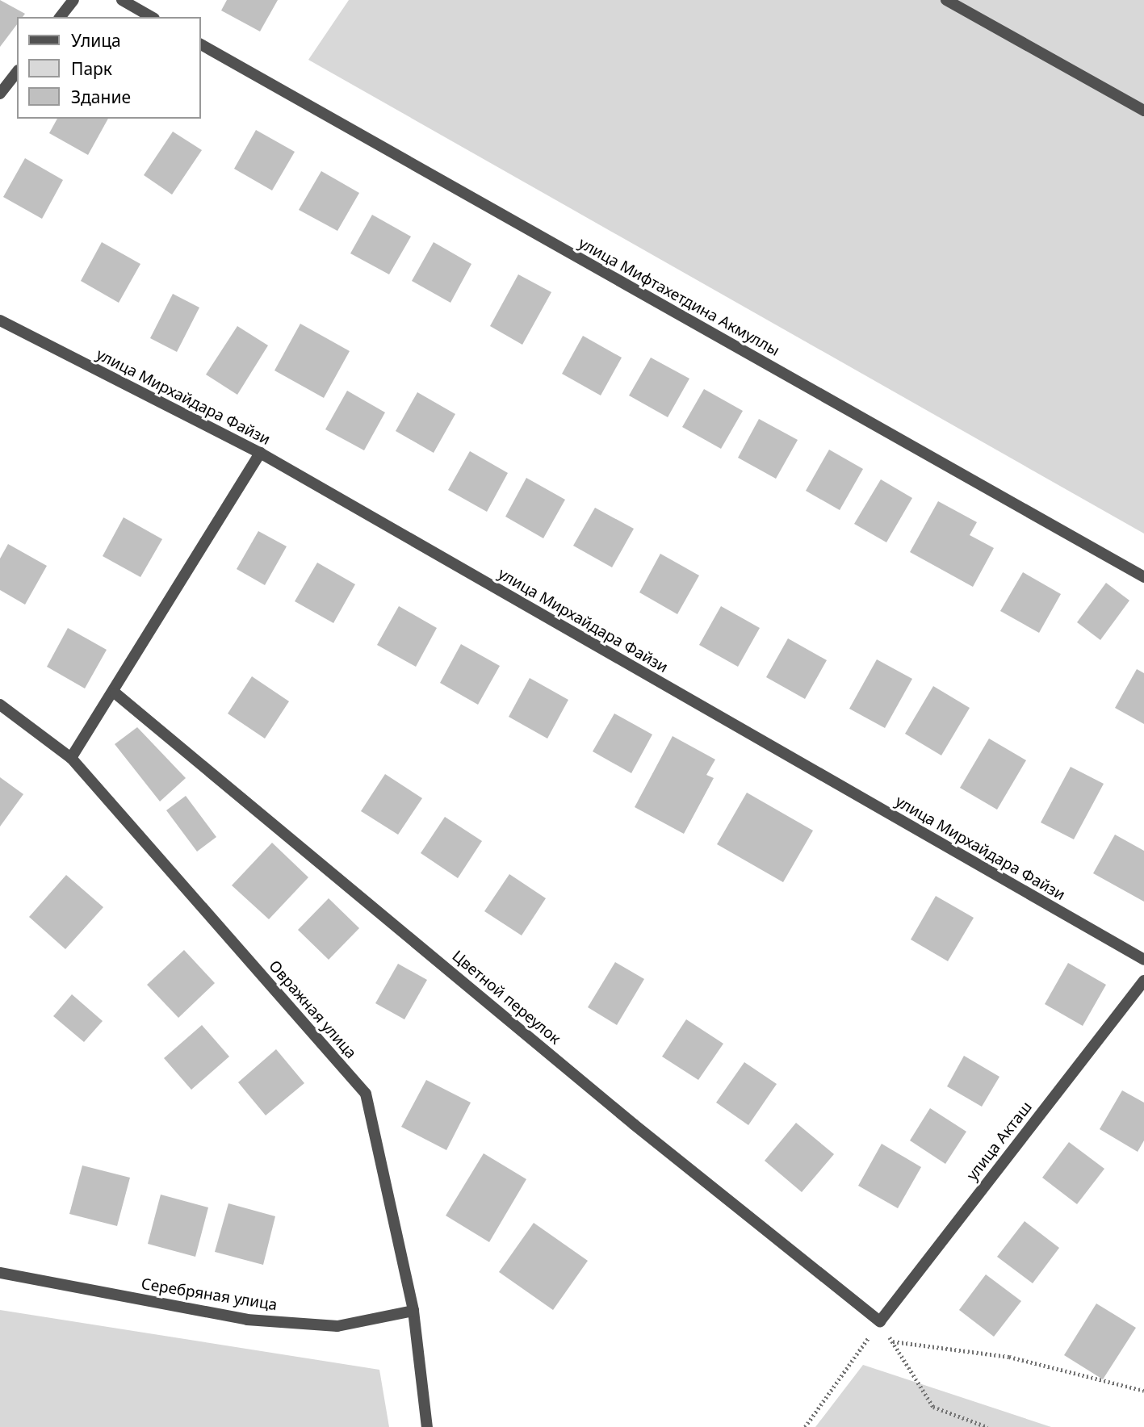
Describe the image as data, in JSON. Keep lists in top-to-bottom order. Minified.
{"streets":{"street":["улица Мифтахетдина Акмуллы","улица Мирхайдара Файзи","Цветной переулок","Овражная улица","улица Акташ","Серебряная улица"]},"crossings":[["Цветной переулок","улица Акташ"],["Овражная улица","Серебряная улица"]],"legend":["Улица","Парк","Здание"]}
